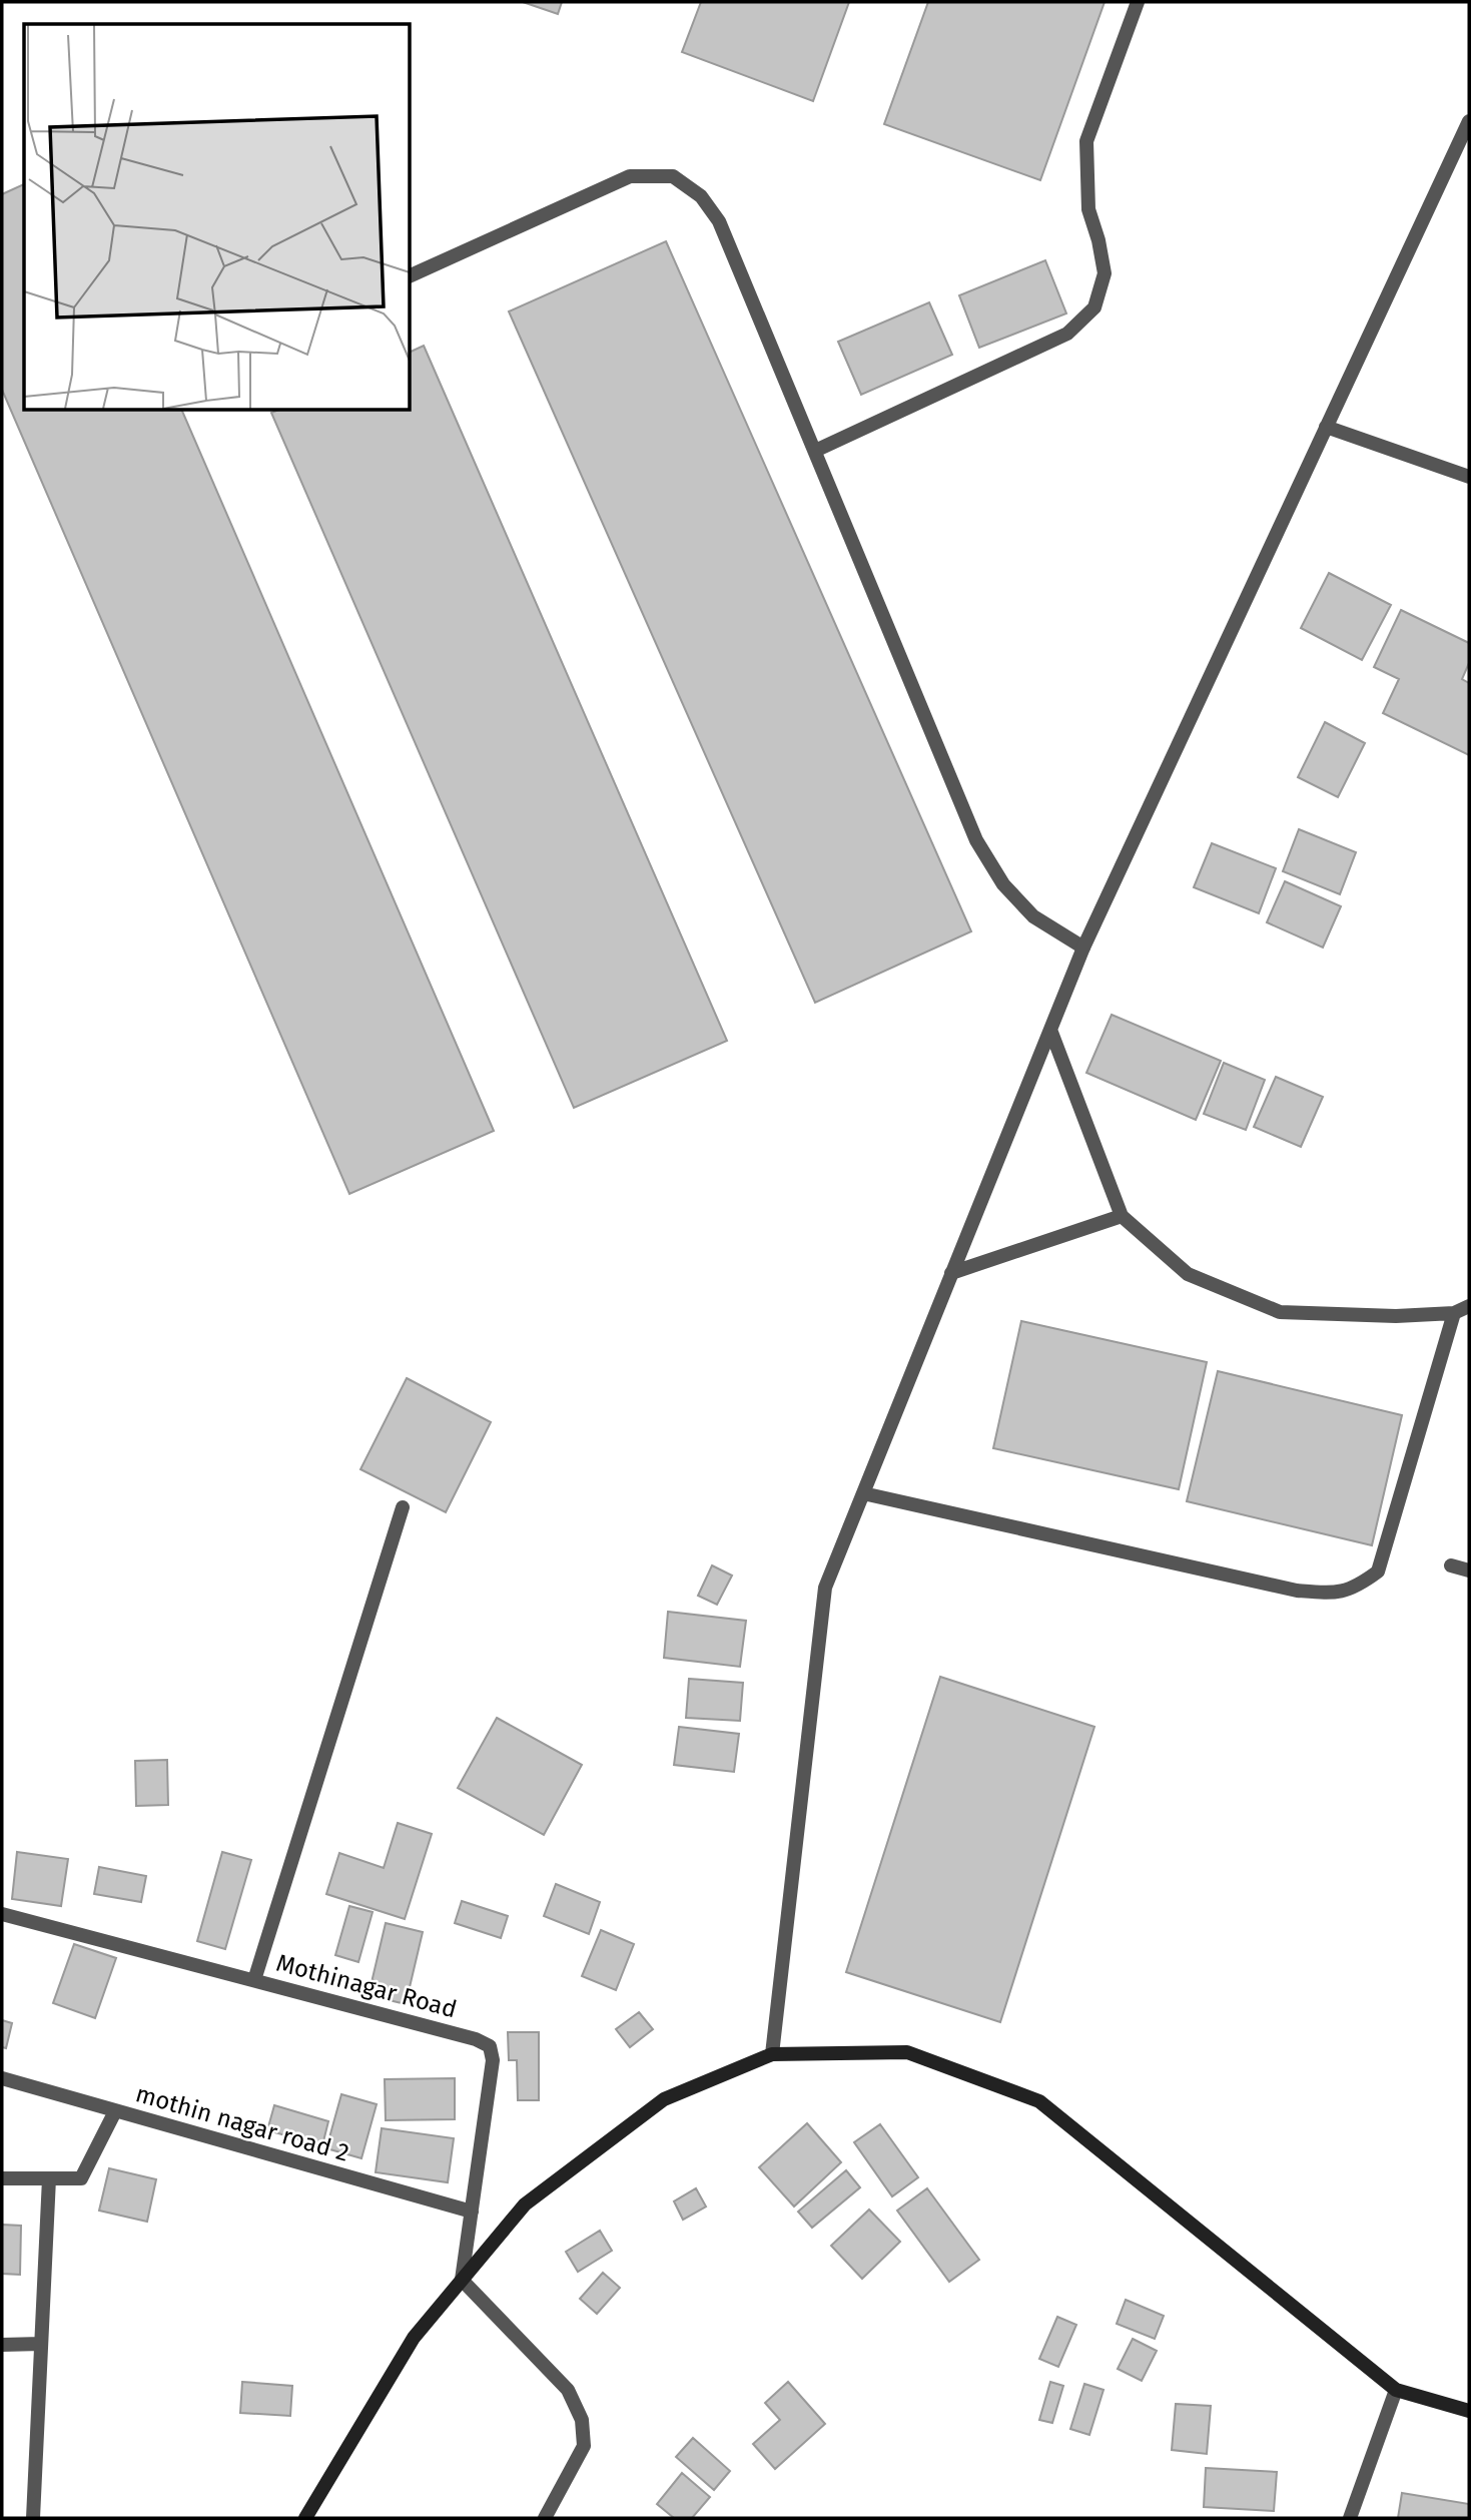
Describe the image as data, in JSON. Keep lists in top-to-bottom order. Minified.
{"streets":{"street":["Mothinagar Road","mothin nagar road 2"]},"crossings":[["Mothinagar Road","mothin nagar road 2"]]}
